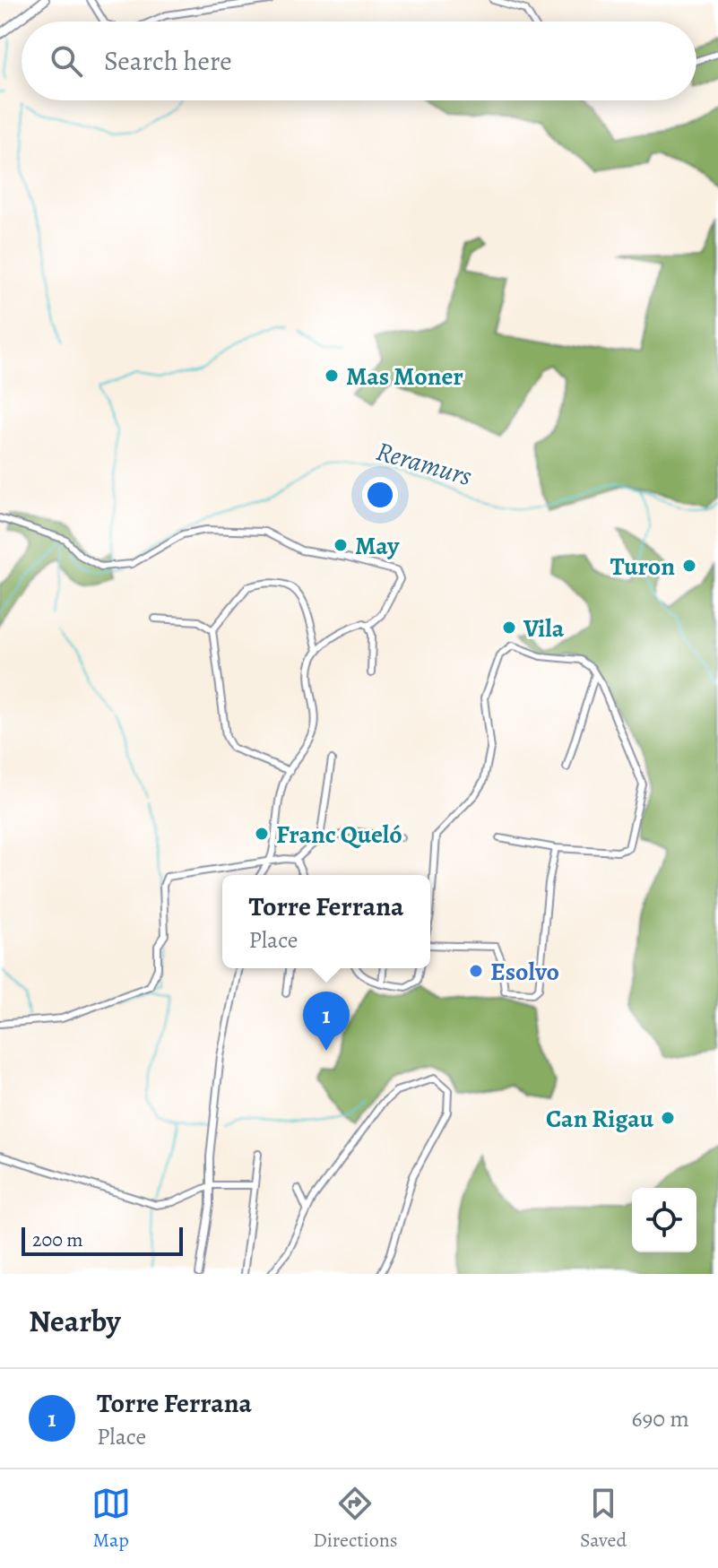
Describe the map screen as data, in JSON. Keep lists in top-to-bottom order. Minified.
{"water":["Reramurs"],"places":["Mas Moner","May","Turon","Vila","Franc Queló","Esolvo","Can Rigau"],"scale_bar":"200 m","page":{"search":"Search here","popup":["Torre Ferrana","Place"],"pins":"1","scale":"200 m","heading":"Nearby","list":[{"mark":"1","name":"Torre Ferrana","note":"Place","value":"690 m"}],"nav":["Map","Directions","Saved"]}}
